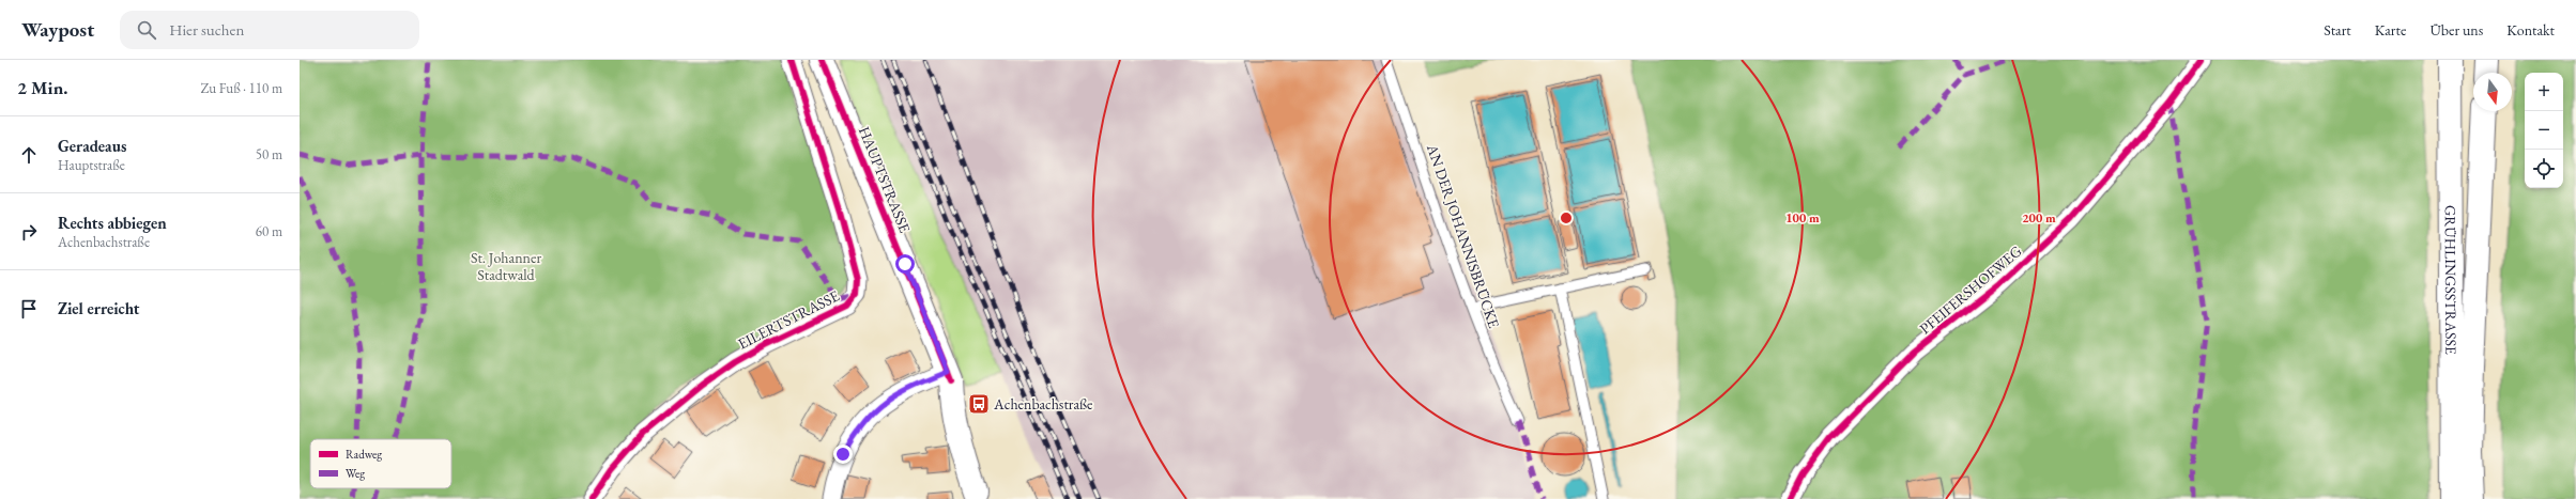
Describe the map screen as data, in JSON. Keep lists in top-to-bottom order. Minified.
{"streets":{"main road":["HAUPTSTRASSE","GRÜHLINGSSTRASSE"],"street":["PFEIFERSHOFWEG","EILERTSTRASSE"],"lane":["AN DER JOHANNISBRÜCKE"]},"parks":["St. Johanner Stadtwald"],"places":{"bus stop":["Achenbachstraße"]},"legend":["Radweg","Weg"],"north":"bottom","page":{"header":"Waypost","search":"Hier suchen","nav":["Start","Karte","Über uns","Kontakt"],"heading":["2 Min.","Zu Fuß · 110 m"],"map_buttons":["+","−"],"list":[["Geradeaus","Hauptstraße","50 m"],["Rechts abbiegen","Achenbachstraße","60 m"],"Ziel erreicht"]},"rings":["100 m","200 m"]}
